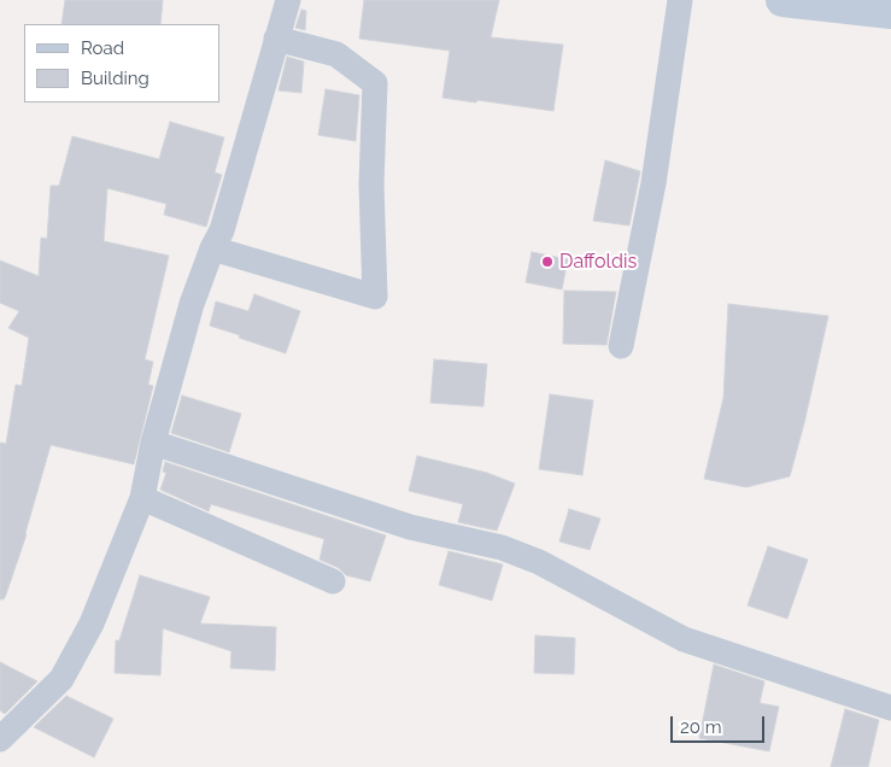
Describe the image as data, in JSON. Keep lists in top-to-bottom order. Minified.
{"places":["Daffoldis"],"legend":["Road","Building"],"scale_bar":"20 m"}
